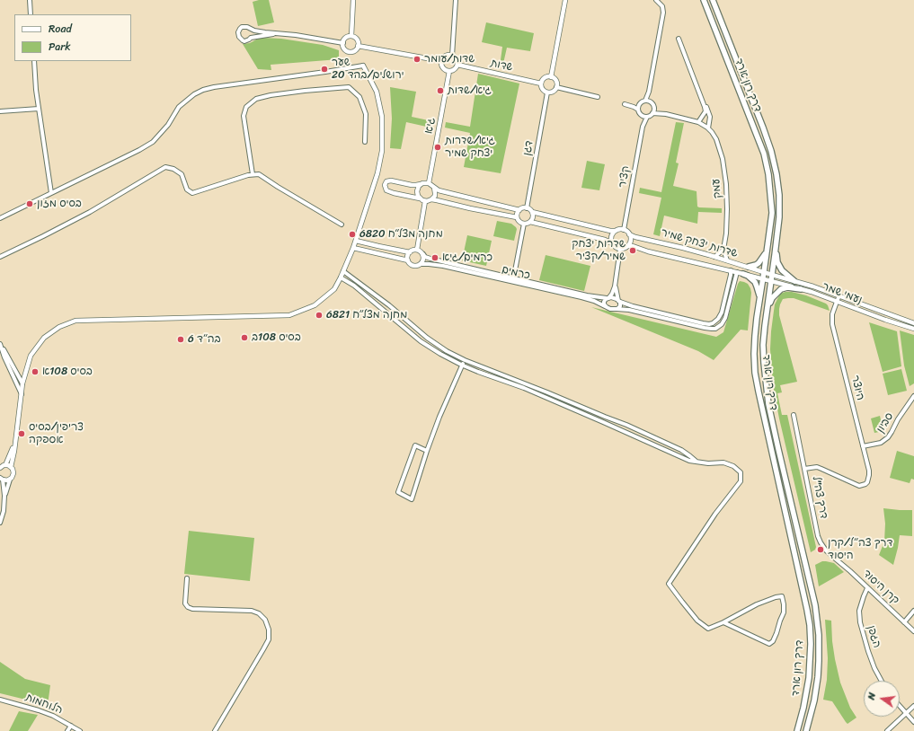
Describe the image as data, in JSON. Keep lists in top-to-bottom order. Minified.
{"streets":{"main road":["דרך רון ארד"],"street":["שדות","גיא","דגן","קציר","עמק","שדרות יצחק שמיר","כרמים","נעמי שמר","היוצר","סביון","דרך צה\"ל","קרן היסוד","הגפן","הלוחמות"]},"crossings":[["שדות","גיא"],["שדות","דגן"],["דרך רון ארד","שדרות יצחק שמיר"],["דרך רון ארד","נעמי שמר"],["קציר","עמק"],["קציר","שדרות יצחק שמיר"],["עמק","שדרות יצחק שמיר"],["שדרות יצחק שמיר","נעמי שמר"],["נעמי שמר","היוצר"],["היוצר","סביון"],["היוצר","דרך צה\"ל"],["דרך צה\"ל","קרן היסוד"],["קרן היסוד","הגפן"]],"places":["שדות/עומר","שער ירושלים/בהד 20","גיא/שדות","גיא/שדרות יצחק שמיר","בסיס מזון","מחנה מצל״ח 6820","שדרות יצחק שמיר/קציר","כרמים/גיא","מחנה מצל״ח 6821","בסיס 108ב","בה״ד 6","בסיס 108א","צריפין/בסיס אספקה","דרך צה״ל/קרן היסוד"],"legend":["Road","Park"],"north":"left"}
